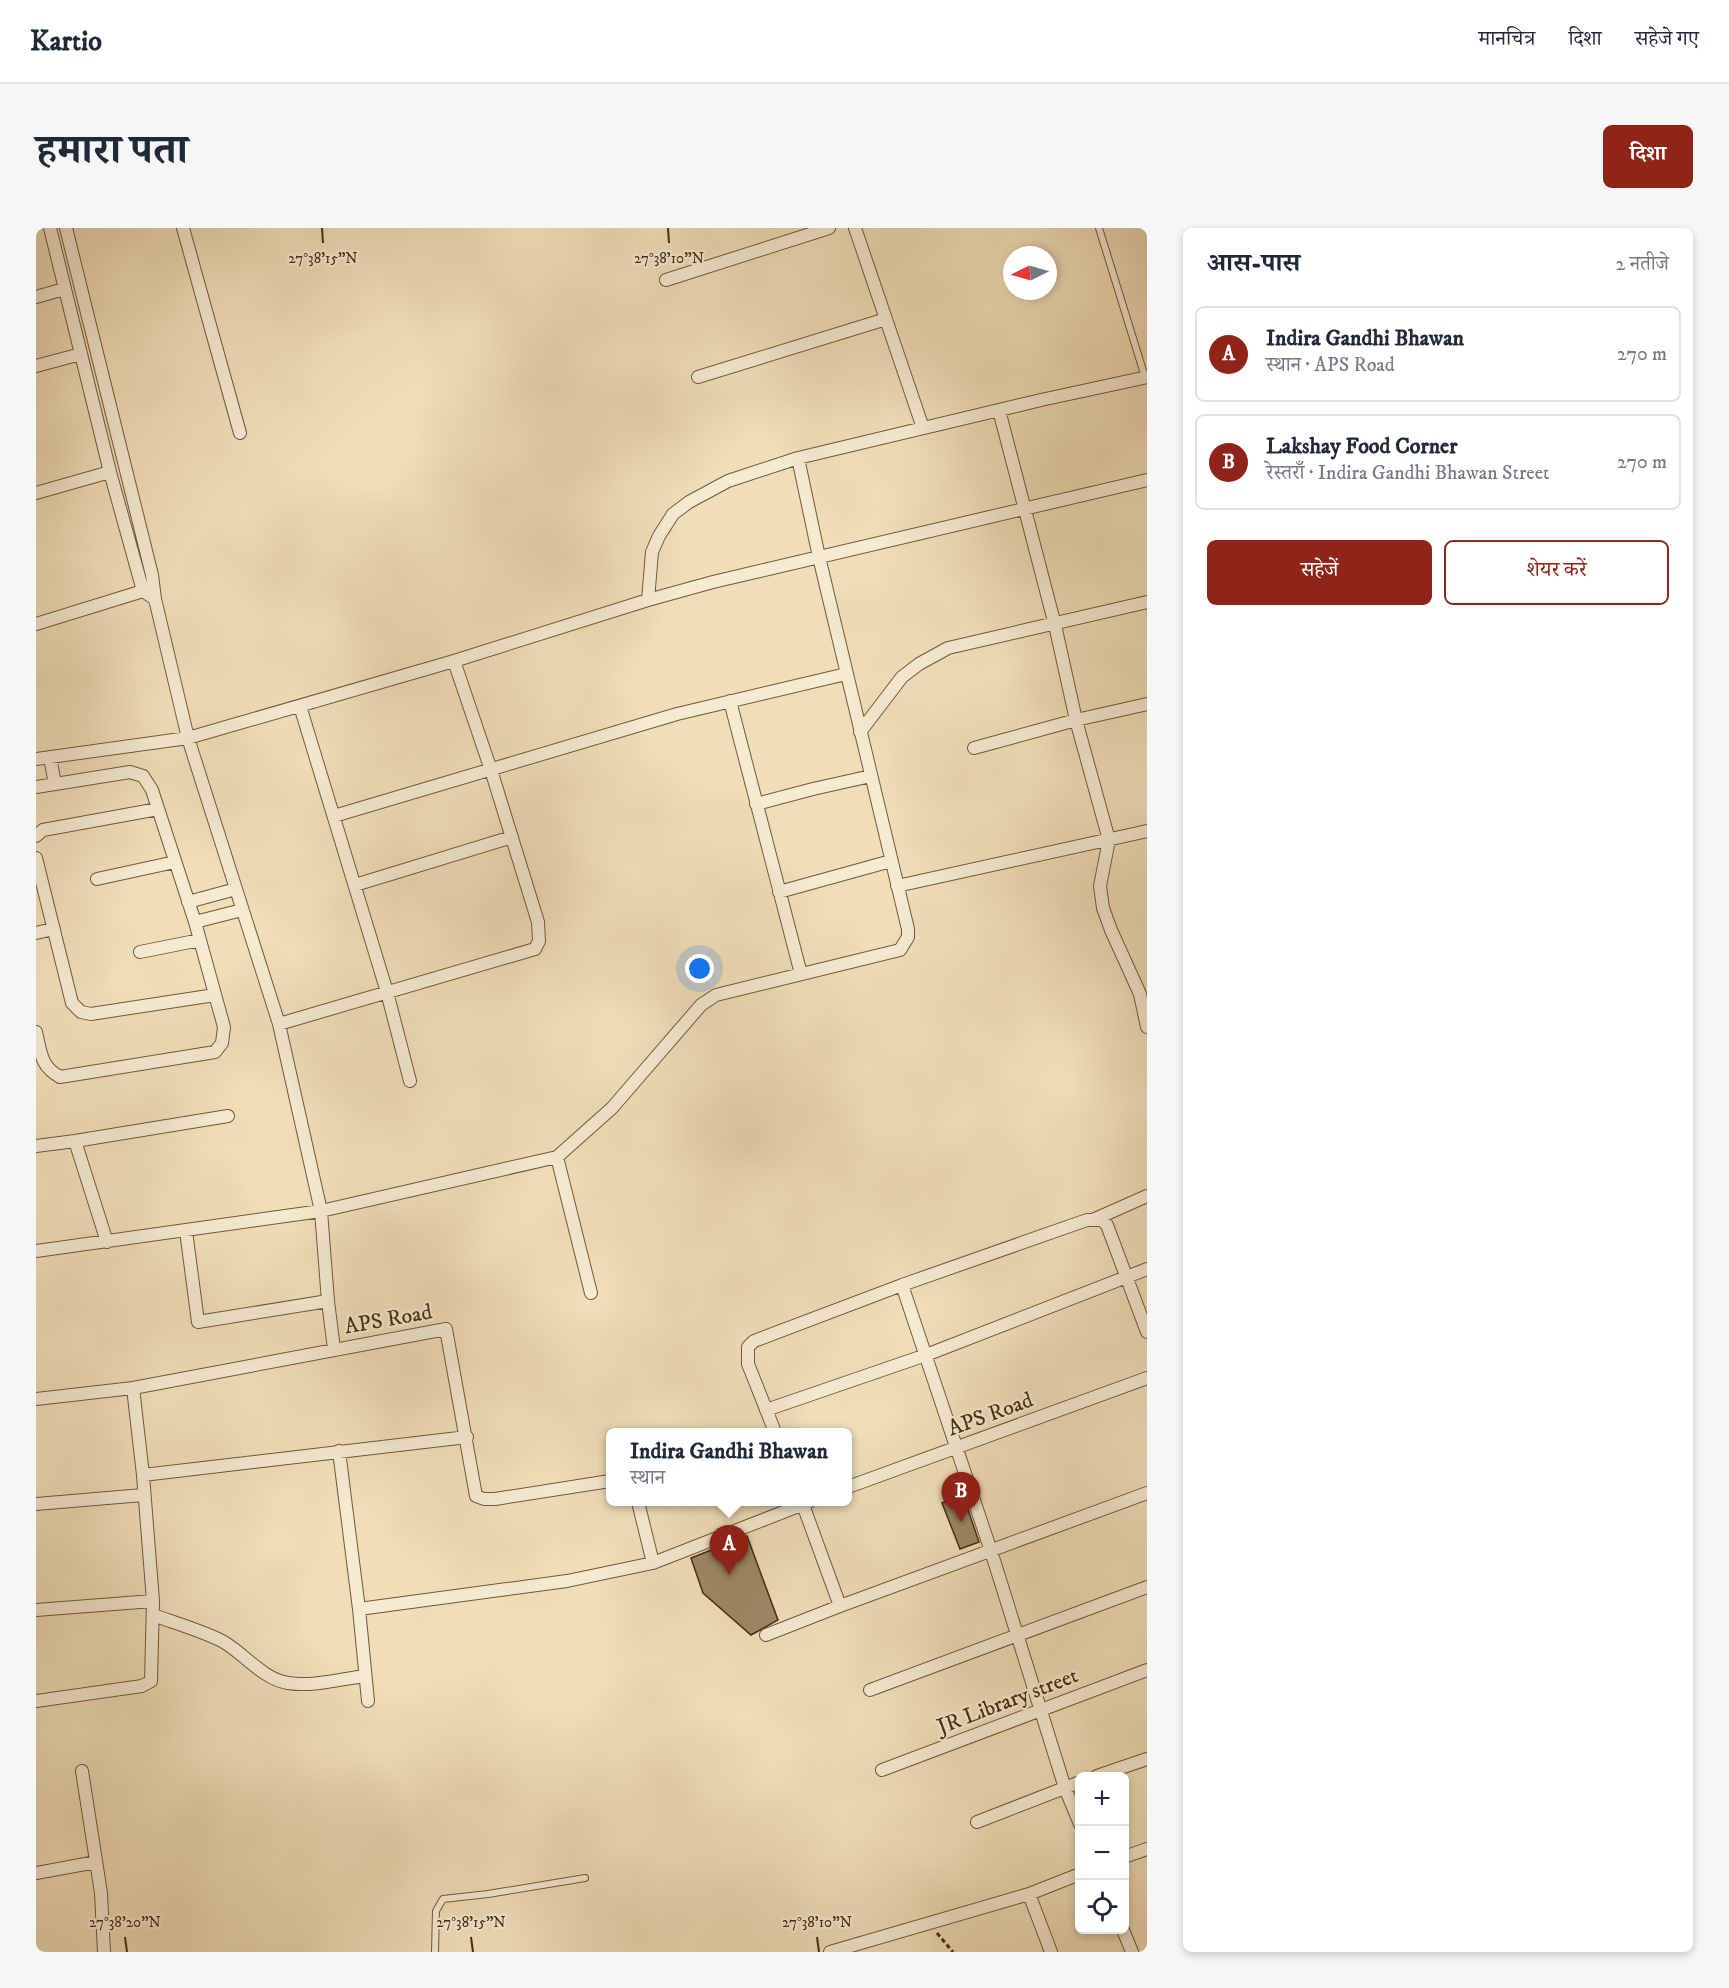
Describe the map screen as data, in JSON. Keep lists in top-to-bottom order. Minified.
{"streets":{"street":["APS Road","JR Library street"]},"north":"left","page":{"header":"Kartio","nav":["मानचित्र","दिशा","सहेजे गए"],"title":"हमारा पता","buttons":["दिशा",["सहेजें","शेयर करें"]],"heading":["आस-पास","2 नतीजे"],"list":[{"mark":"A","name":"Indira Gandhi Bhawan","note":"स्थान · APS Road","value":"270 m"},{"mark":"B","name":"Lakshay Food Corner","note":"रेस्तराँ · Indira Gandhi Bhawan Street","value":"270 m"}],"popup":["Indira Gandhi Bhawan","स्थान"],"pins":["B","A"],"map_buttons":["+","−"]},"coordinates":["27°38'15\"N","27°38'10\"N","27°38'20\"N"]}
